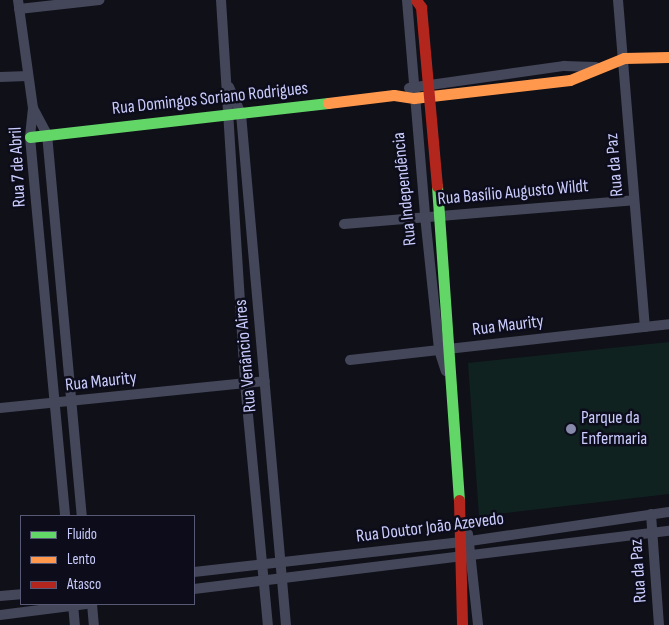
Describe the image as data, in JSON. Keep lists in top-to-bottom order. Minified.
{"streets":{"street":["Rua Domingos Soriano Rodrigues","Rua da Paz","Rua 7 de Abril","Rua Independência","Rua Basílio Augusto Wildt","Rua Maurity","Rua Venâncio Aires","Rua Doutor João Azevedo"]},"crossings":[["Rua Domingos Soriano Rodrigues","Rua da Paz"],["Rua Domingos Soriano Rodrigues","Rua 7 de Abril"],["Rua Domingos Soriano Rodrigues","Rua Independência"],["Rua Domingos Soriano Rodrigues","Rua Venâncio Aires"],["Rua da Paz","Rua Basílio Augusto Wildt"],["Rua da Paz","Rua Maurity"],["Rua da Paz","Rua Doutor João Azevedo"],["Rua 7 de Abril","Rua Maurity"],["Rua Independência","Rua Basílio Augusto Wildt"],["Rua Independência","Rua Maurity"],["Rua Independência","Rua Doutor João Azevedo"],["Rua Maurity","Rua Venâncio Aires"],["Rua Venâncio Aires","Rua Doutor João Azevedo"]],"places":["Parque da Enfermaria"],"legend":["Fluido","Lento","Atasco"]}
